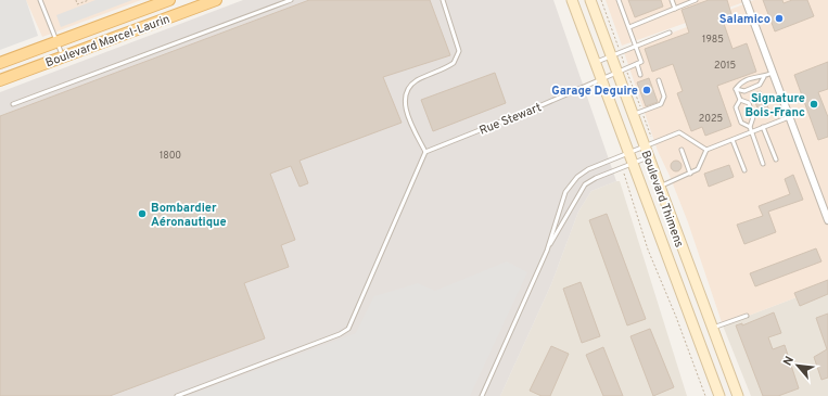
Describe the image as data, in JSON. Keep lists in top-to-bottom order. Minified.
{"streets":{"main road":["Boulevard Marcel-Laurin"],"street":["Boulevard Thimens"],"lane":["Rue Stewart"]},"crossings":[["Rue Stewart","Boulevard Thimens"]],"places":["Salamico","Garage Deguire","Signature Bois-Franc","Bombardier Aéronautique"],"house_numbers":["1985","2015","2025","1800"],"north":"top left"}
